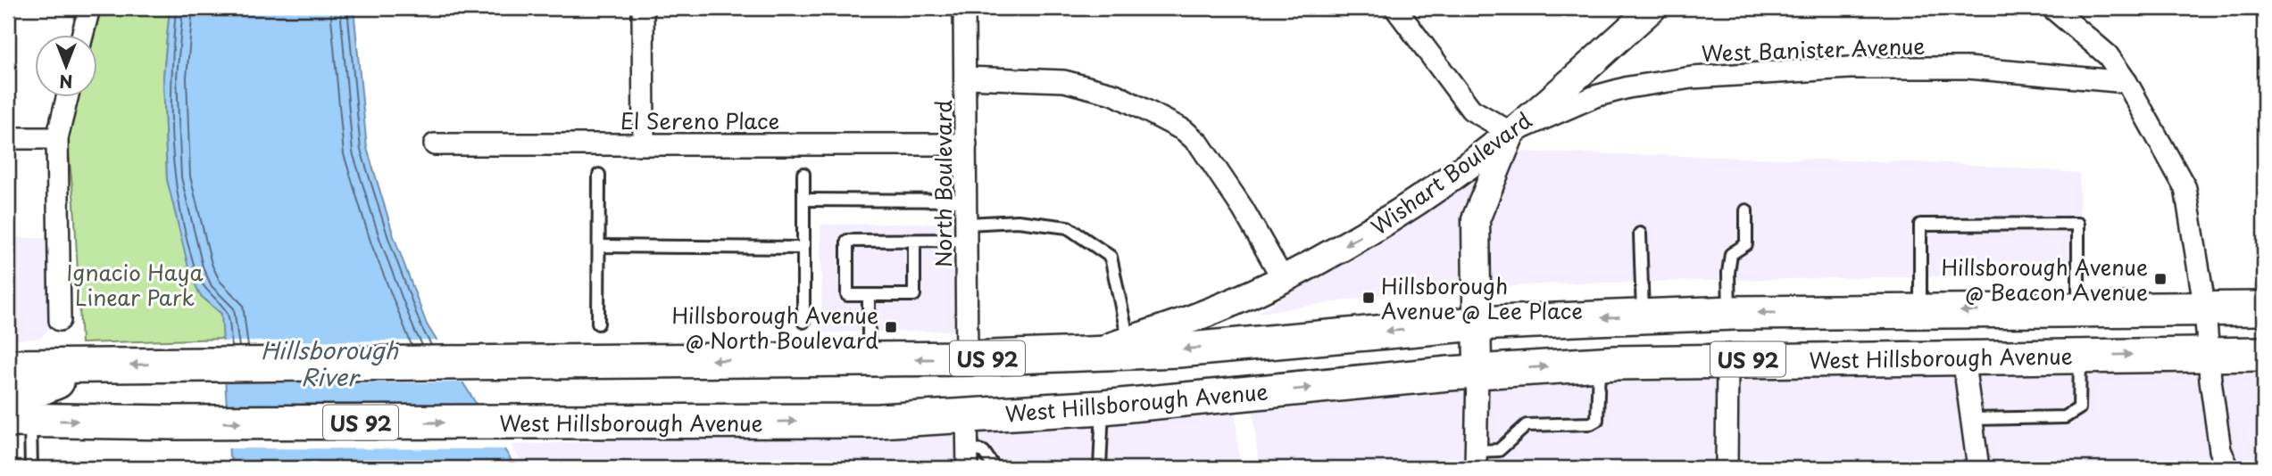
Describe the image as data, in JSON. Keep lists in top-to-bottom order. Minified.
{"streets":{"main road":["West Hillsborough Avenue","US 92"],"street":["West Banister Avenue","El Sereno Place","Wishart Boulevard","North Boulevard"]},"crossings":[["West Banister Avenue","Wishart Boulevard"],["El Sereno Place","North Boulevard"],["Wishart Boulevard","West Hillsborough Avenue"],["North Boulevard","West Hillsborough Avenue"]],"one_way":["Wishart Boulevard"],"water":["Hillsborough River"],"parks":["Ignacio Haya Linear Park"],"places":{"transit":["Hillsborough Avenue @ Beacon Avenue","Hillsborough Avenue @ Lee Place","Hillsborough Avenue @ North Boulevard"]},"north":"bottom"}
